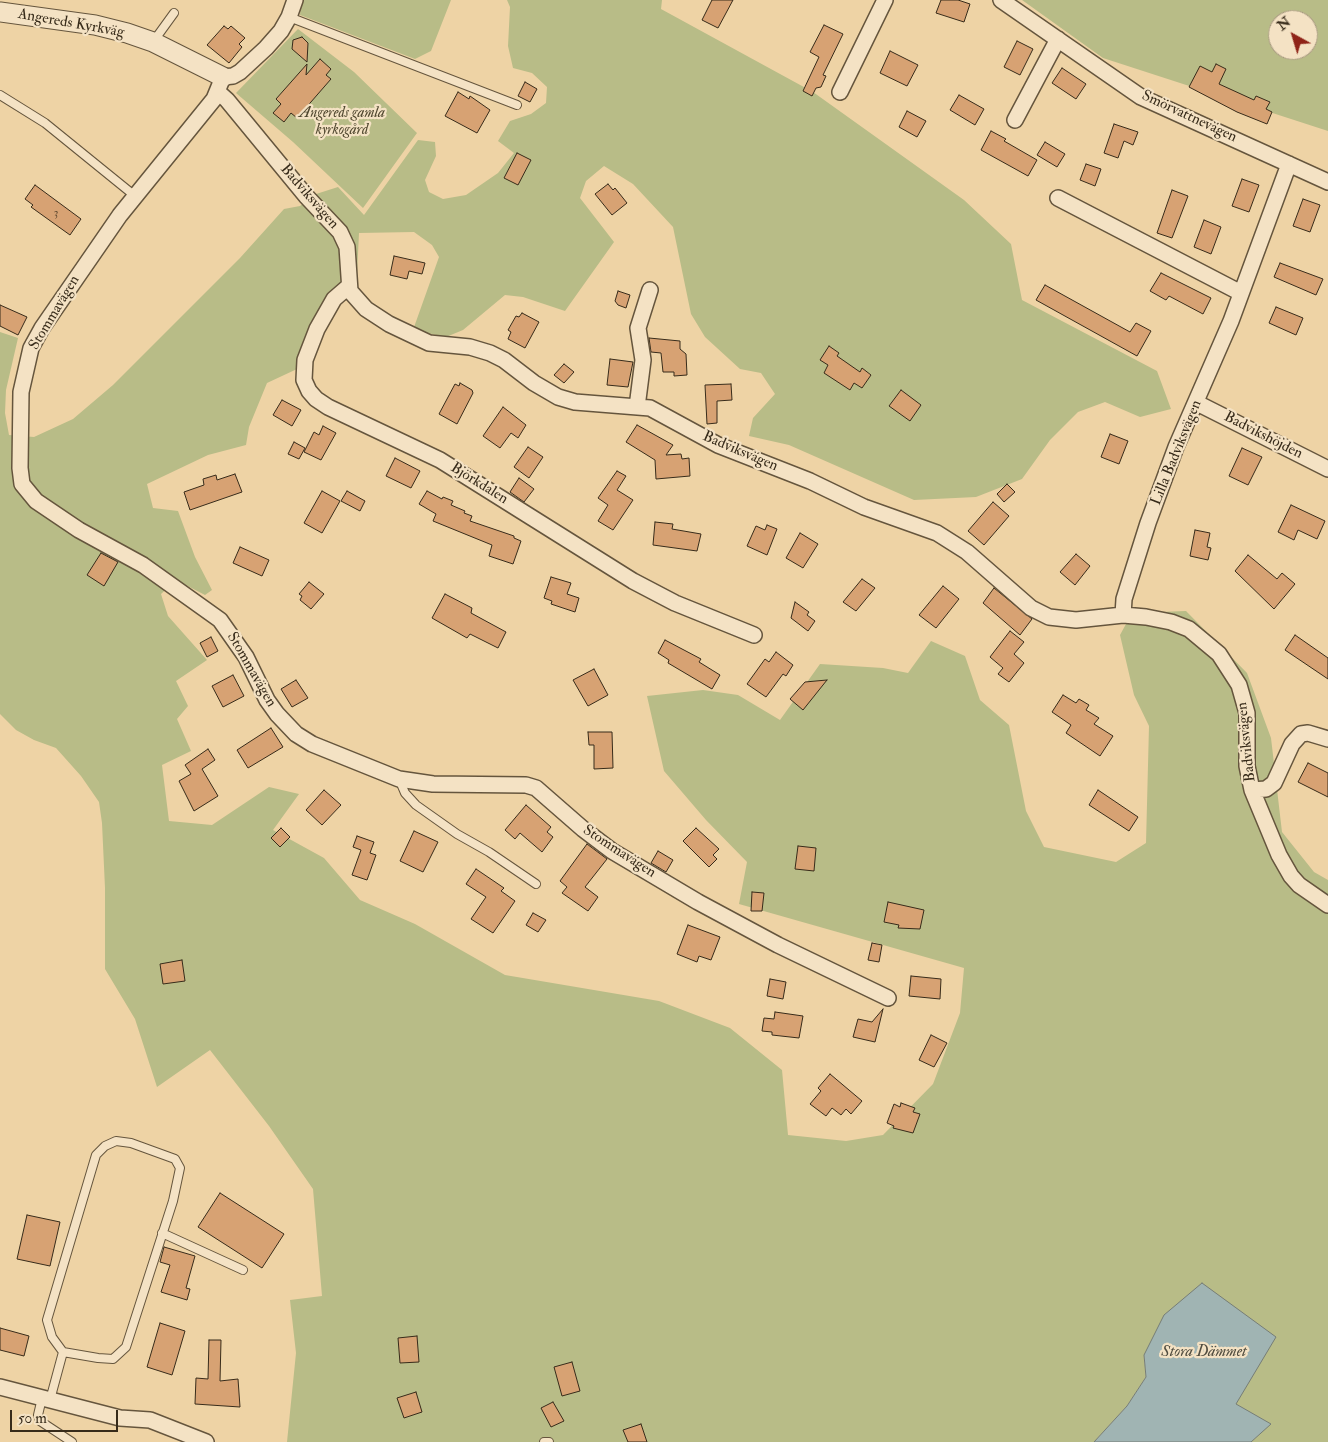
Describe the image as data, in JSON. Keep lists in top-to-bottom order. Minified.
{"streets":{"street":["Angereds Kyrkväg","Smörvattnevägen","Badviksvägen","Stommavägen","Badvikshöjden","Lilla Badviksvägen","Björkdalen"]},"crossings":[["Angereds Kyrkväg","Badviksvägen"],["Angereds Kyrkväg","Stommavägen"],["Smörvattnevägen","Lilla Badviksvägen"],["Badviksvägen","Stommavägen"],["Badviksvägen","Lilla Badviksvägen"],["Badviksvägen","Björkdalen"],["Badvikshöjden","Lilla Badviksvägen"]],"water":["Stora Dämmet"],"parks":["Angereds gamla kyrkogård"],"house_numbers":["3"],"scale_bar":"50 m","north":"top left"}
